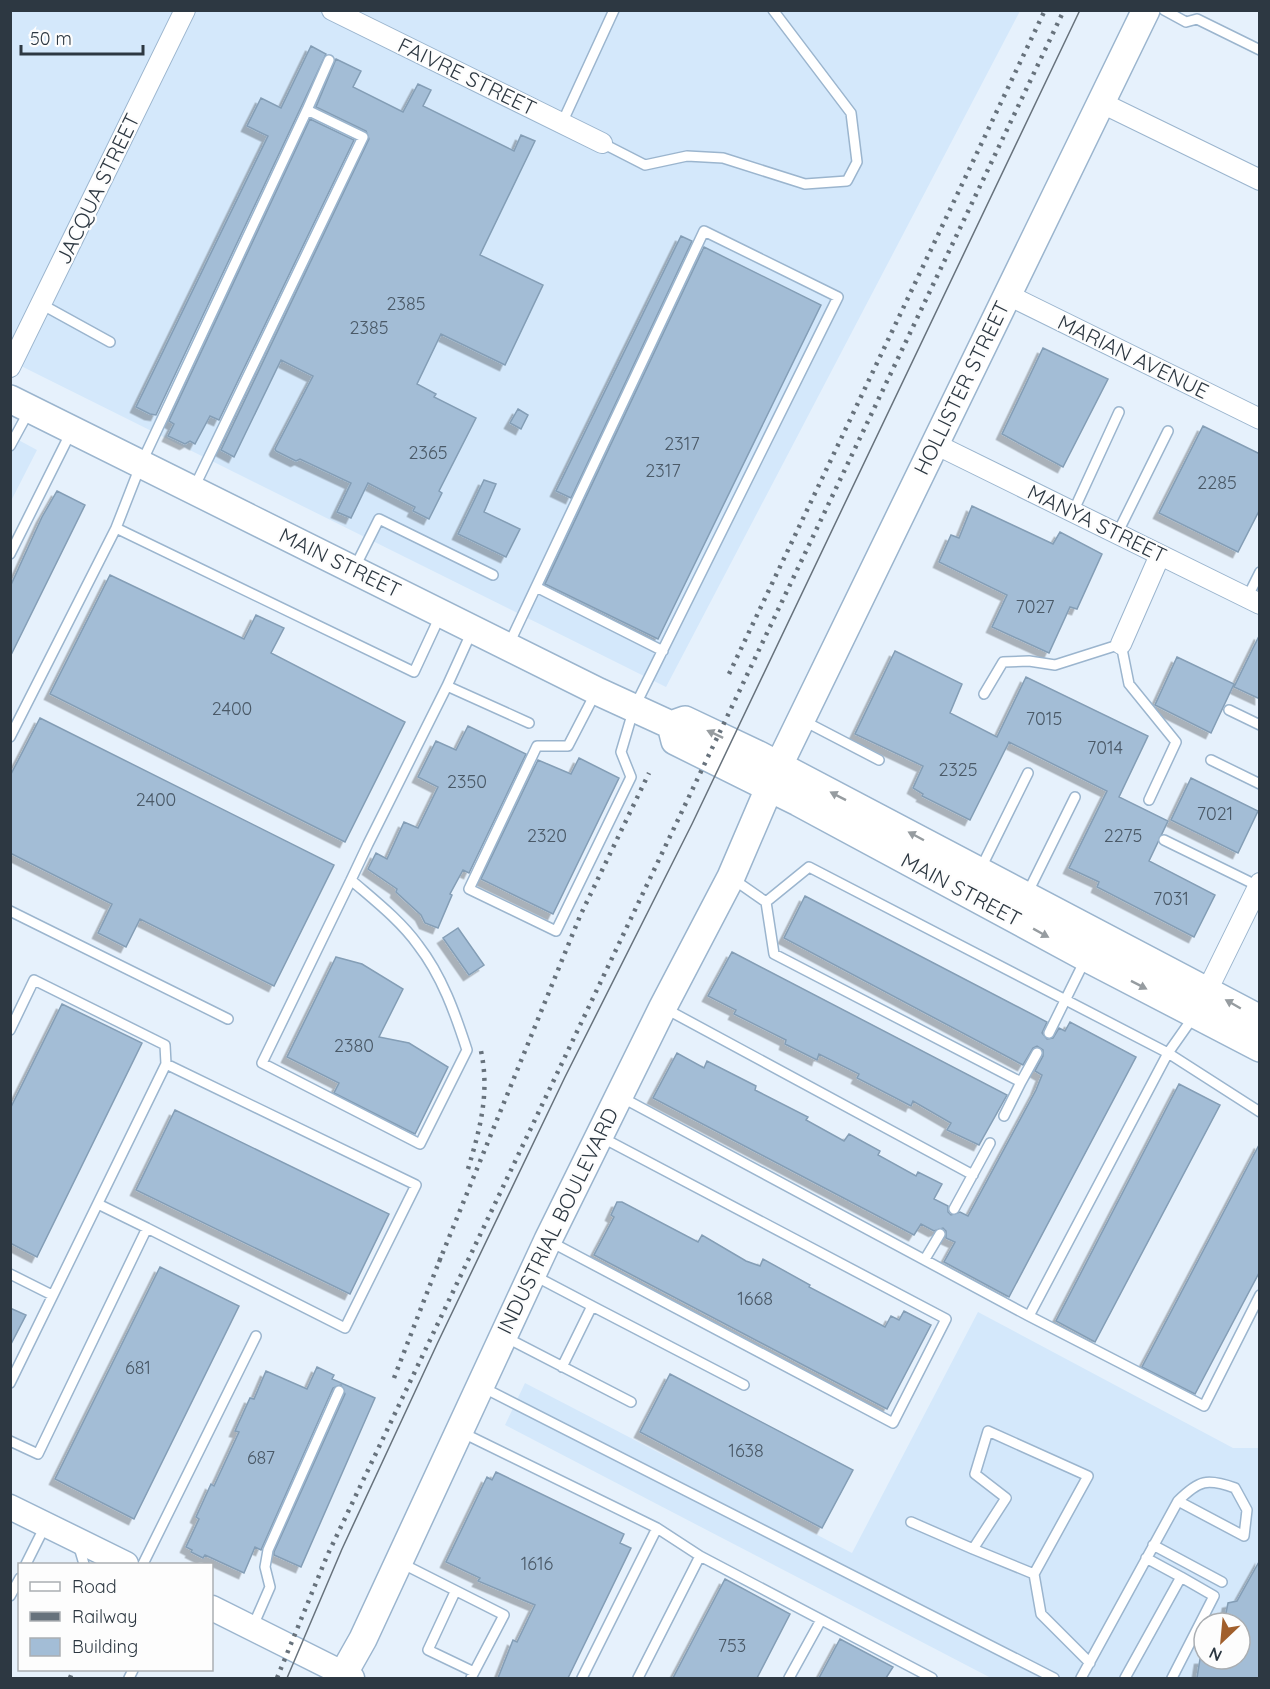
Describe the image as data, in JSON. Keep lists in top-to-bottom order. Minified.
{"streets":{"main road":["HOLLISTER STREET","MAIN STREET","INDUSTRIAL BOULEVARD"],"street":["FAIVRE STREET","JACQUA STREET","MARIAN AVENUE","MANYA STREET"]},"crossings":[["MARIAN AVENUE","HOLLISTER STREET"],["HOLLISTER STREET","MANYA STREET"],["HOLLISTER STREET","MAIN STREET"],["HOLLISTER STREET","INDUSTRIAL BOULEVARD"],["MAIN STREET","INDUSTRIAL BOULEVARD"]],"house_numbers":["2385","2385","2317","2365","2317","2285","7027","2400","7015","7014","2325","2350","2400","7021","2320","2275","7031","2380","1668","681","1638","687","1616","753"],"legend":["Road","Railway","Building"],"scale_bar":"50 m","north":"bottom left"}
